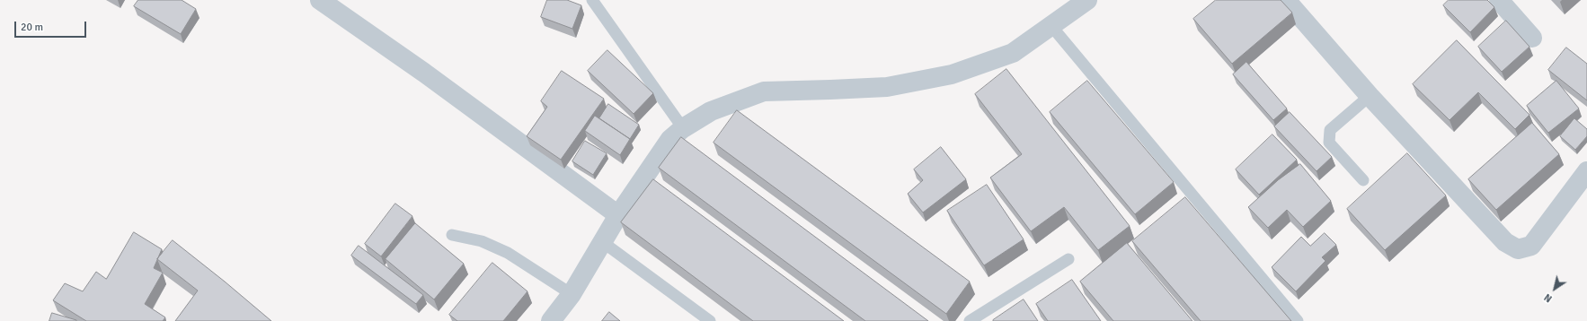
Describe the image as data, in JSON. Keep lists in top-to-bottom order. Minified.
{"scale_bar":"20 m","north":"bottom left"}
